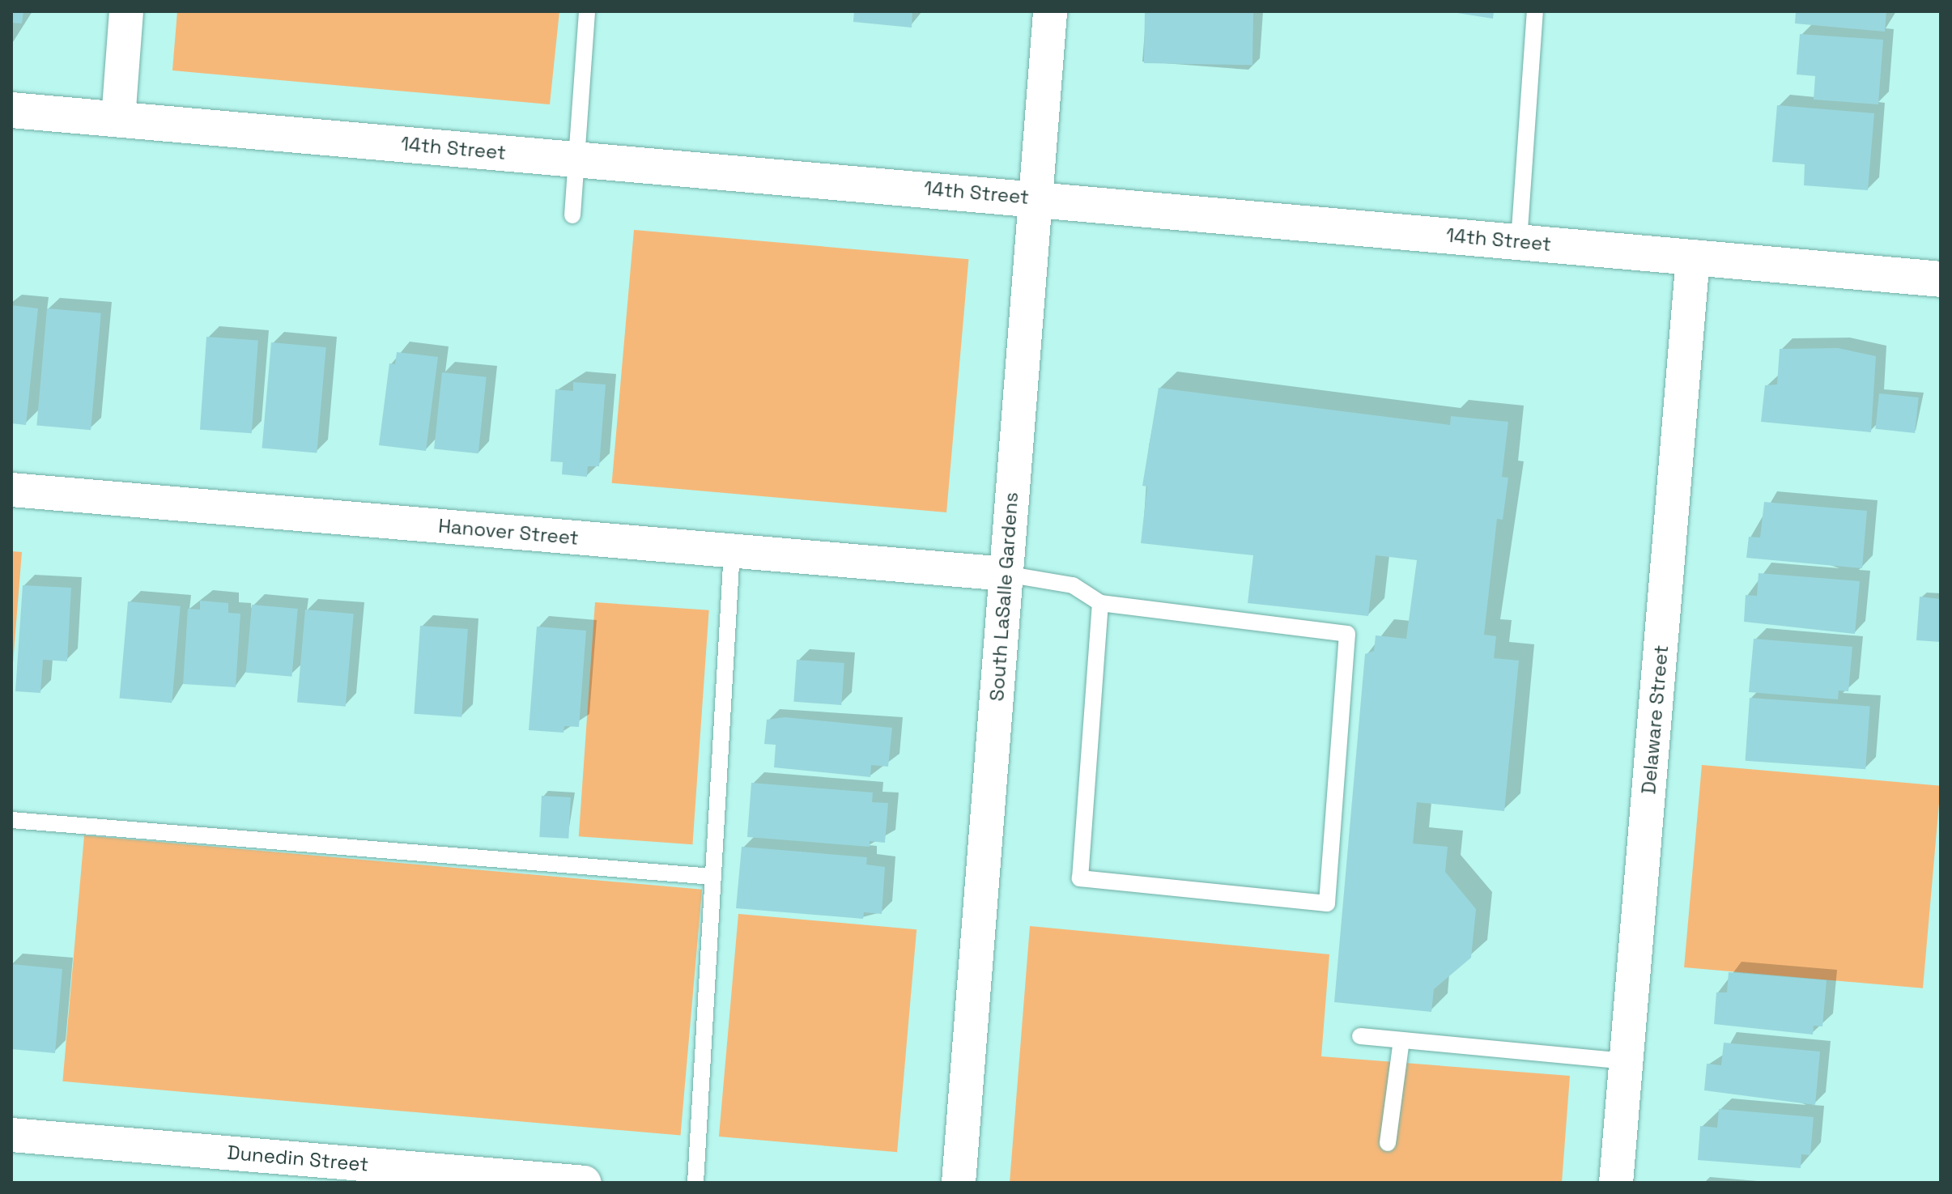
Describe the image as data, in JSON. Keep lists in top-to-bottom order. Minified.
{"streets":{"street":["14th Street","Hanover Street","South LaSalle Gardens","Delaware Street","Dunedin Street"]},"crossings":[["14th Street","South LaSalle Gardens"],["14th Street","Delaware Street"],["Hanover Street","South LaSalle Gardens"]]}
